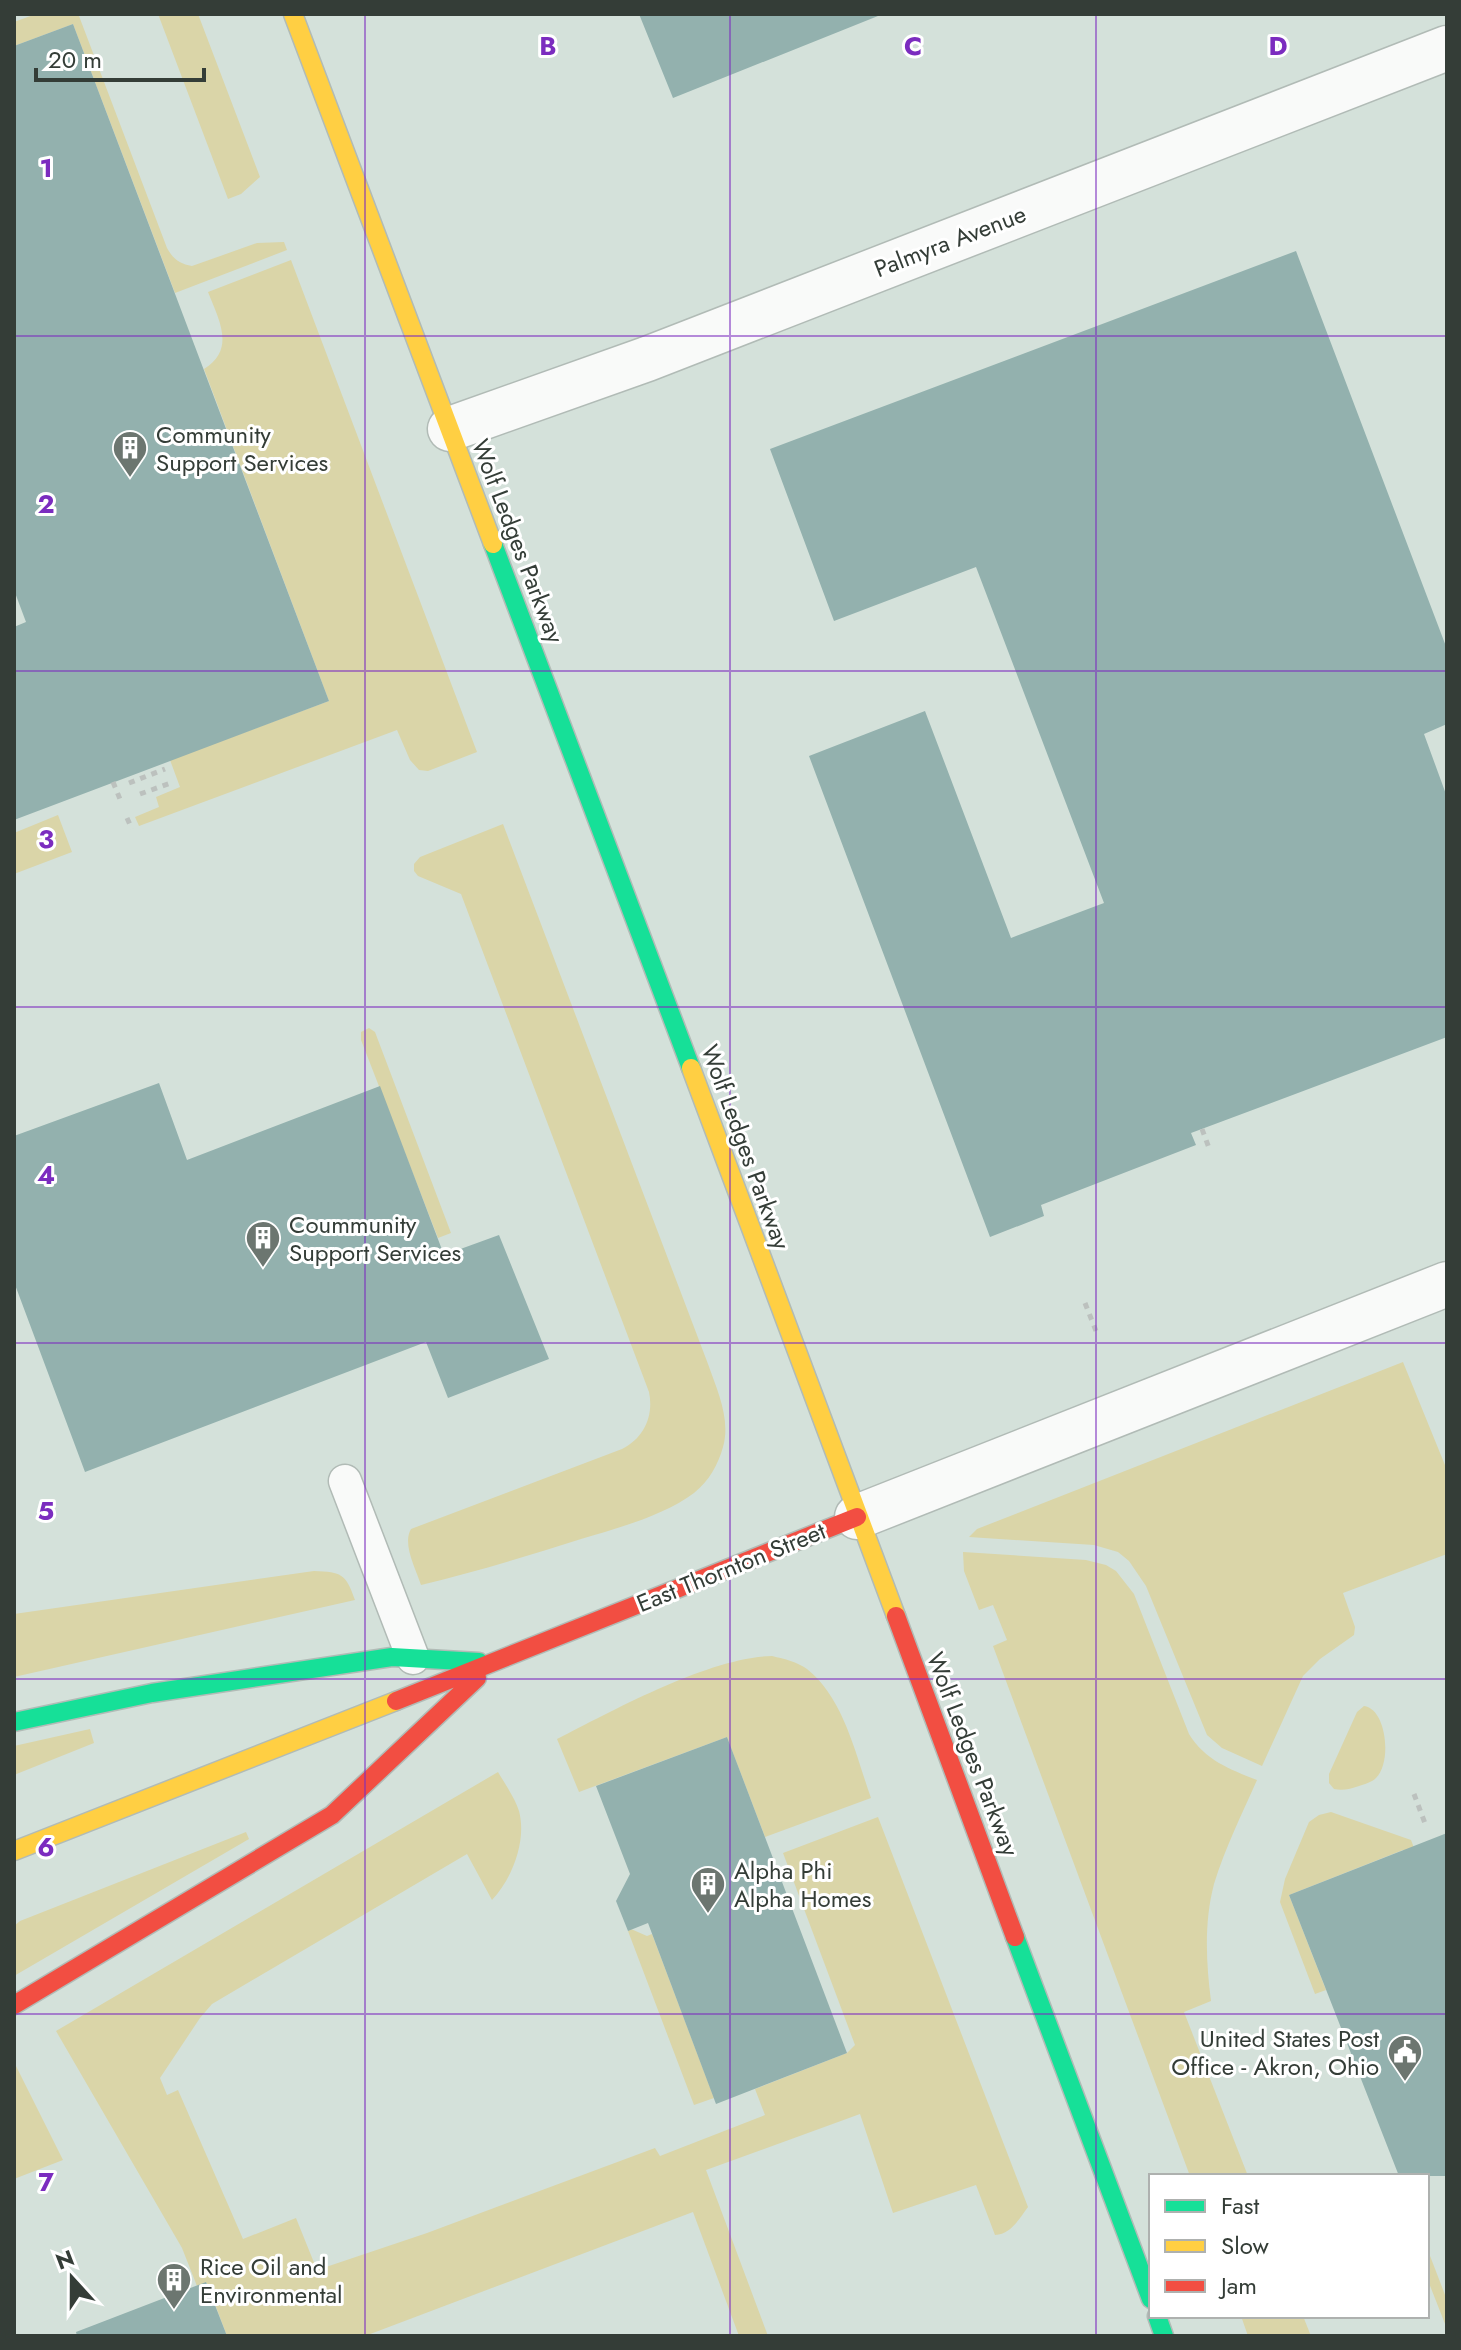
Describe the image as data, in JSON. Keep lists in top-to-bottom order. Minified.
{"streets":{"main road":["Wolf Ledges Parkway","East Thornton Street"],"street":["Palmyra Avenue"]},"crossings":[["Palmyra Avenue","Wolf Ledges Parkway"],["Wolf Ledges Parkway","East Thornton Street"]],"places":{"building":["Community Support Services","Coummunity Support Services","Alpha Phi Alpha Homes","Rice Oil and Environmental"],"public building":["United States Post Office - Akron, Ohio"]},"legend":["Fast","Slow","Jam"],"scale_bar":"20 m","north":"top","grid":{"columns":["B","C","D"],"rows":["1","2","3","4","5","6","7"]}}
